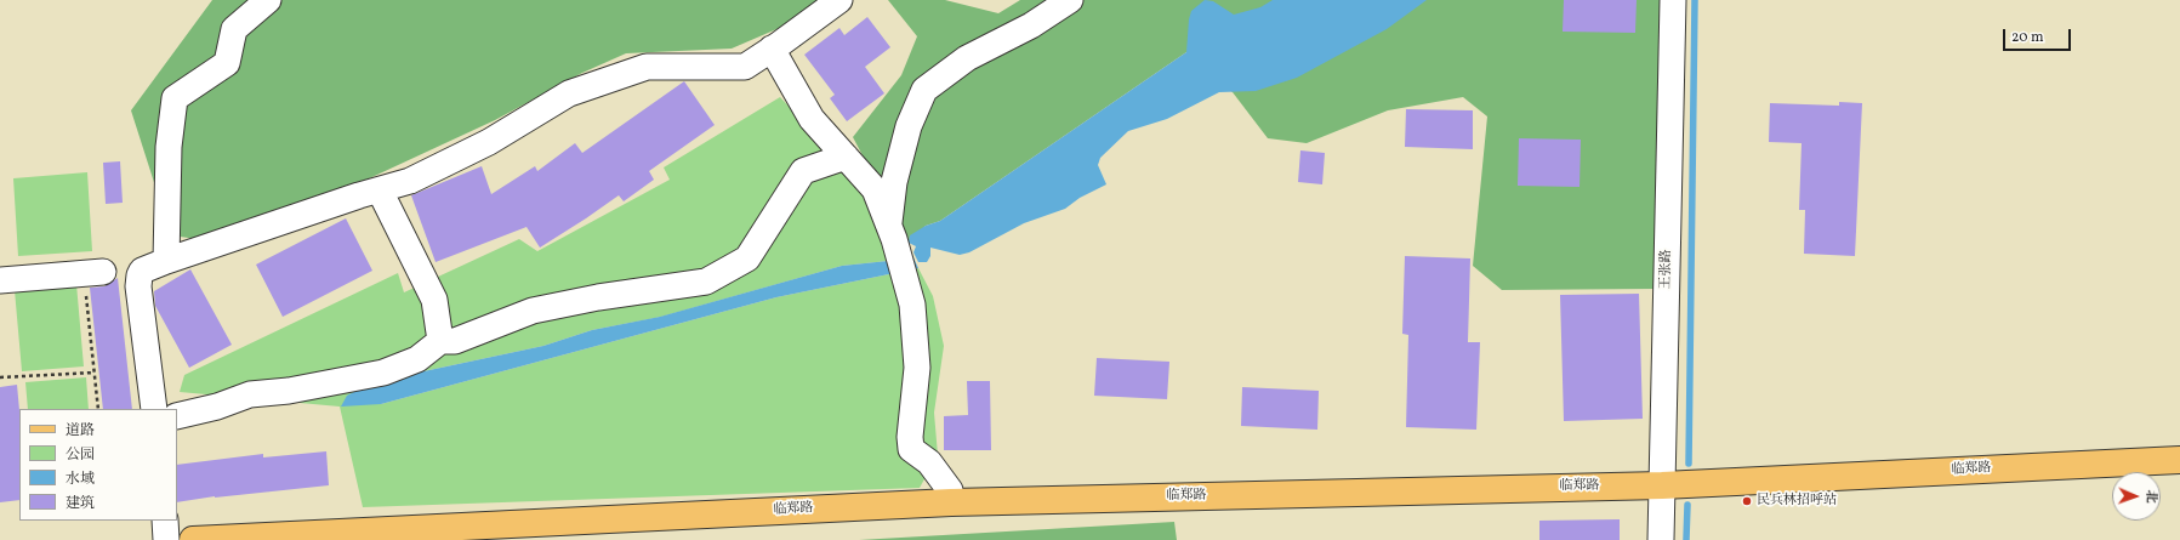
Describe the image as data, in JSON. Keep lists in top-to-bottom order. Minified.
{"streets":{"main road":["临郑路"],"street":["王张路"]},"crossings":[["王张路","临郑路"]],"places":["民兵林招呼站"],"legend":["道路","公园","水域","建筑"],"scale_bar":"20 m","north":"right"}
